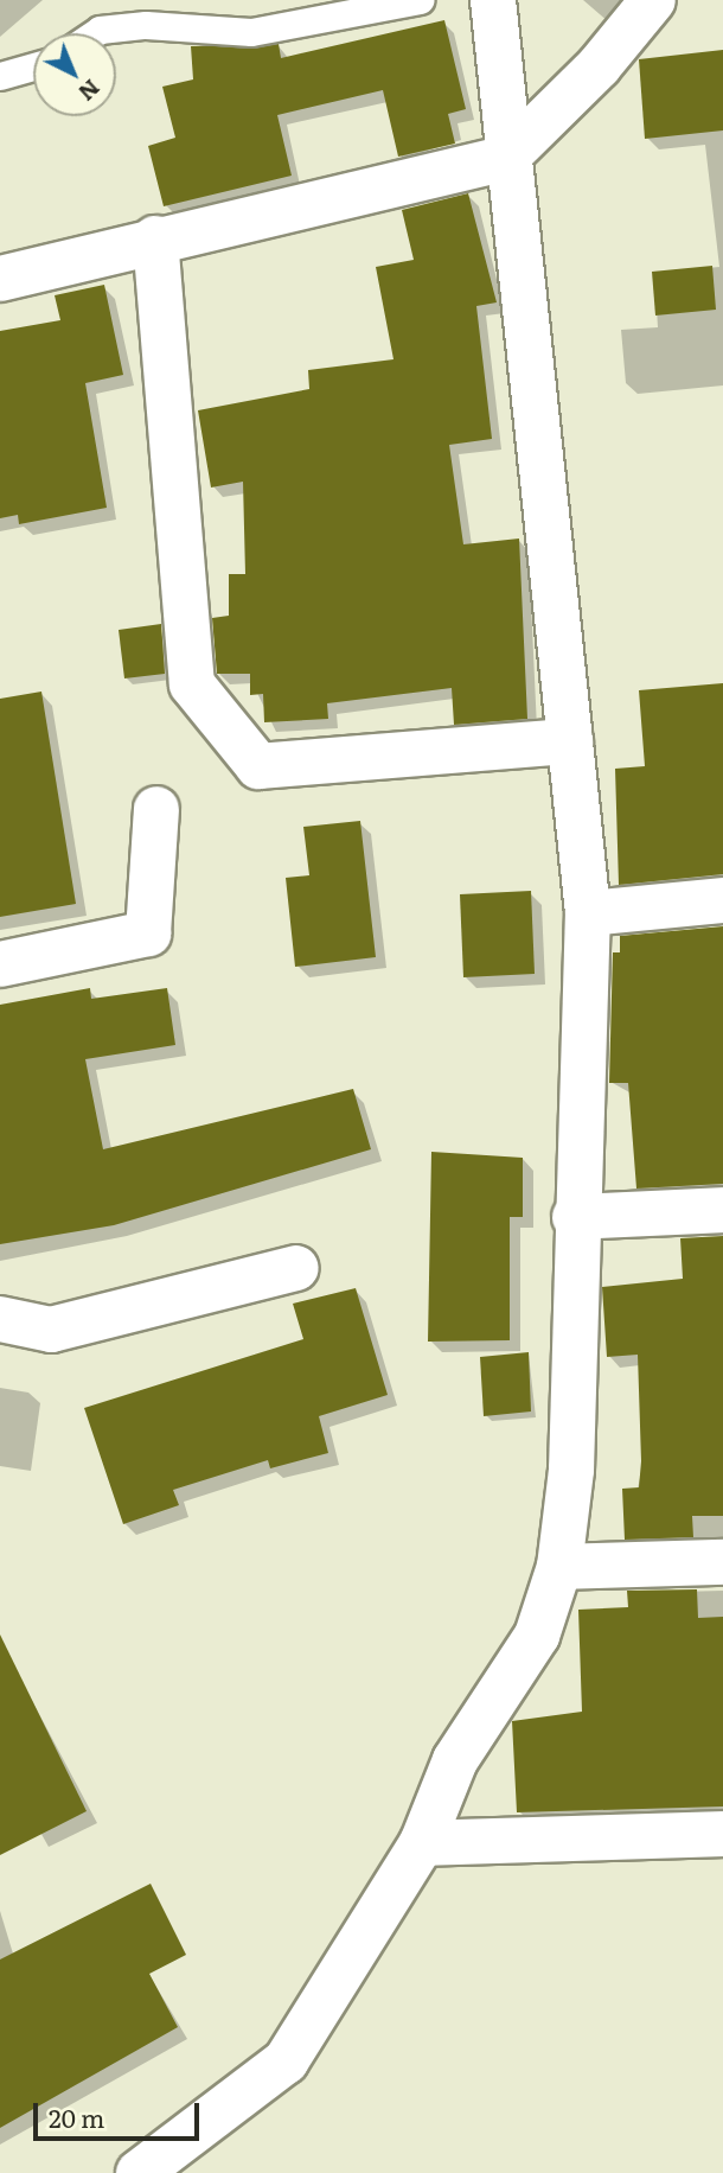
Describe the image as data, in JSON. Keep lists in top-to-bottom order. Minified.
{"scale_bar":"20 m","north":"bottom right"}
